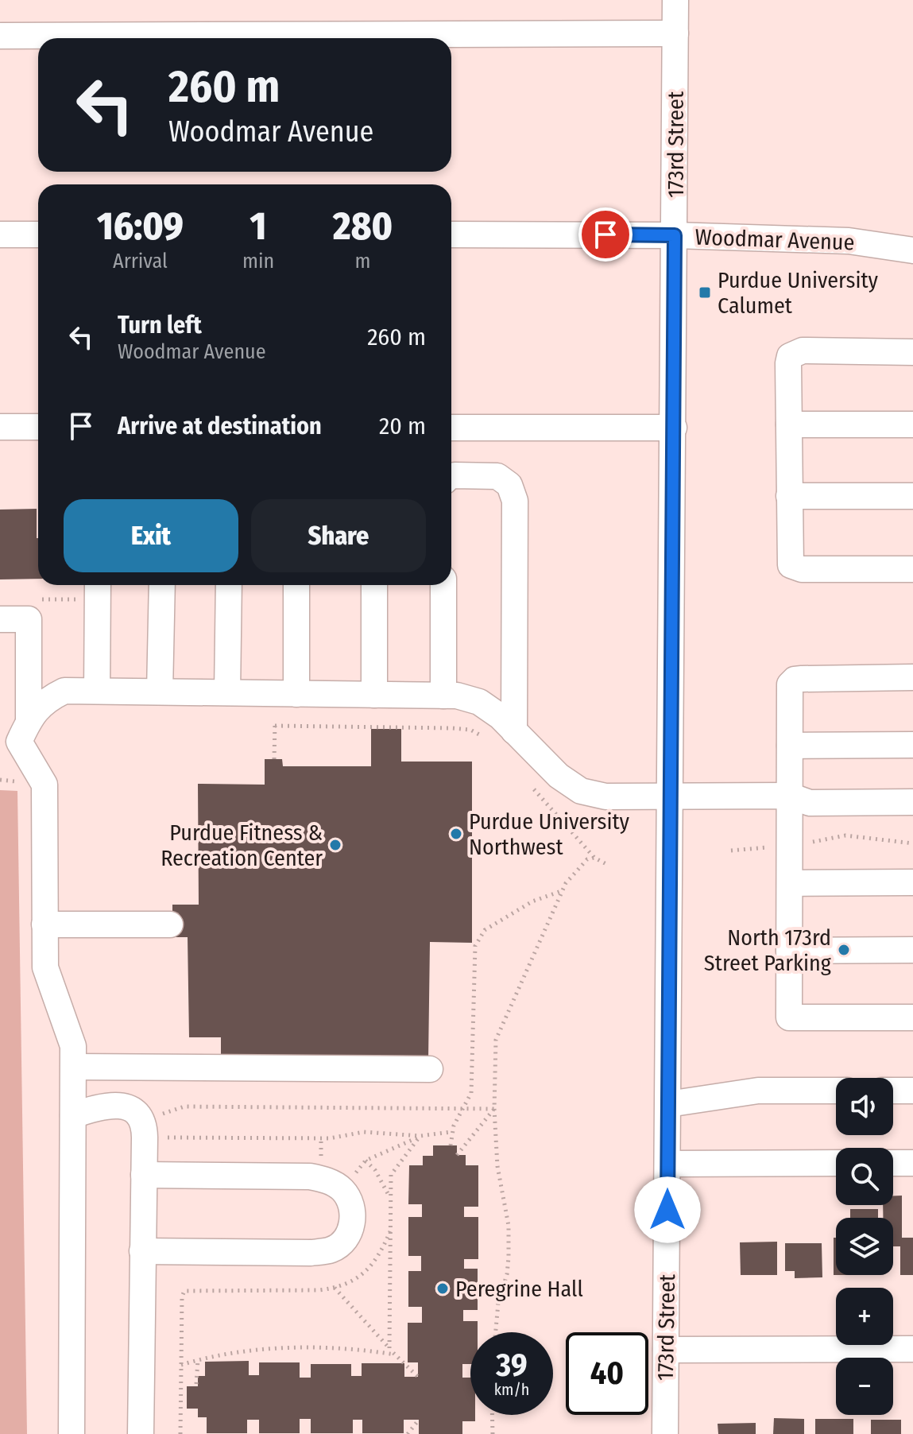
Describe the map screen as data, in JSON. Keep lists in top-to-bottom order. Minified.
{"streets":{"street":["173rd Street","Woodmar Avenue"]},"crossings":[["173rd Street","Woodmar Avenue"]],"places":{"transit":["Purdue University Calumet"],"other":["Purdue University Northwest","Purdue Fitness & Recreation Center","North 173rd Street Parking","Peregrine Hall"]},"page":{"turn":["260 m","Woodmar Avenue"],"eta":["16:09","Arrival","1","min","280","m"],"list":[{"name":"Turn left","note":"Woodmar Avenue","value":"260 m"},{"name":"Arrive at destination","value":"20 m"}],"buttons":["Exit","Share"],"map_buttons":["+","−"],"speed":"39 km/h","limit":"40"}}
